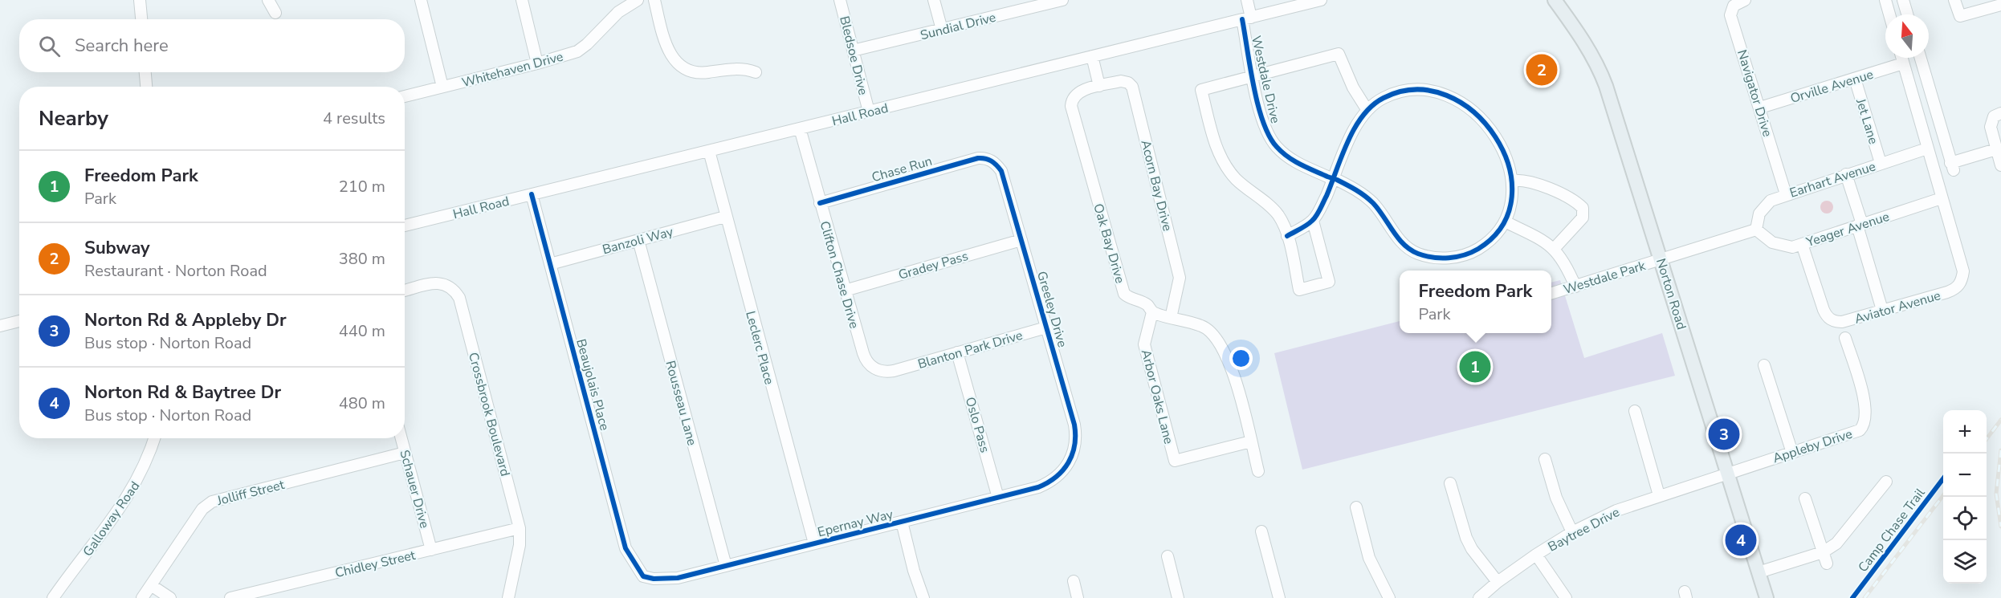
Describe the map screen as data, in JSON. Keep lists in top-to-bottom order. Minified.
{"streets":{"main road":["Norton Road"],"street":["Sundial Drive","Bledsoe Drive","Whitehaven Drive","Westdale Drive","Orville Avenue","Navigator Drive","Hall Road","Jet Lane","Chase Run","Earhart Avenue","Acorn Bay Drive","Yeager Avenue","Banzoli Way","Oak Bay Drive","Gradey Pass","Clifton Chase Drive","Westdale Park","Aviator Avenue","Greeley Drive","Leclerc Place","Blanton Park Drive","Beaujolais Place","Arbor Oaks Lane","Rousseau Lane","Crossbrook Boulevard","Oslo Pass","Appleby Drive","Schauer Drive","Jolliff Street","Galloway Road","Epernay Way","Baytree Drive","Chidley Street"],"cycle path":["Camp Chase Trail"]},"crossings":[["Sundial Drive","Bledsoe Drive"],["Bledsoe Drive","Hall Road"],["Westdale Drive","Hall Road"],["Orville Avenue","Navigator Drive"],["Orville Avenue","Jet Lane"],["Navigator Drive","Earhart Avenue"],["Hall Road","Clifton Chase Drive"],["Hall Road","Leclerc Place"],["Hall Road","Beaujolais Place"],["Jet Lane","Earhart Avenue"],["Chase Run","Clifton Chase Drive"],["Chase Run","Greeley Drive"],["Earhart Avenue","Yeager Avenue"],["Earhart Avenue","Westdale Park"],["Earhart Avenue","Aviator Avenue"],["Acorn Bay Drive","Oak Bay Drive"],["Yeager Avenue","Westdale Park"],["Yeager Avenue","Aviator Avenue"],["Banzoli Way","Leclerc Place"],["Banzoli Way","Beaujolais Place"],["Banzoli Way","Rousseau Lane"],["Oak Bay Drive","Arbor Oaks Lane"],["Gradey Pass","Clifton Chase Drive"],["Gradey Pass","Greeley Drive"],["Clifton Chase Drive","Blanton Park Drive"],["Westdale Park","Norton Road"],["Norton Road","Appleby Drive"],["Norton Road","Baytree Drive"],["Greeley Drive","Blanton Park Drive"],["Greeley Drive","Epernay Way"],["Leclerc Place","Epernay Way"],["Blanton Park Drive","Oslo Pass"],["Beaujolais Place","Epernay Way"],["Rousseau Lane","Epernay Way"],["Crossbrook Boulevard","Chidley Street"],["Oslo Pass","Epernay Way"],["Appleby Drive","Baytree Drive"],["Schauer Drive","Jolliff Street"],["Schauer Drive","Chidley Street"]],"north":"top","page":{"search":"Search here","pins":["2","1","3","4"],"heading":["Nearby","4 results"],"list":[{"mark":"1","name":"Freedom Park","note":"Park","value":"210 m"},{"mark":"2","name":"Subway","note":"Restaurant · Norton Road","value":"380 m"},{"mark":"3","name":"Norton Rd & Appleby Dr","note":"Bus stop · Norton Road","value":"440 m"},{"mark":"4","name":"Norton Rd & Baytree Dr","note":"Bus stop · Norton Road","value":"480 m"}],"popup":["Freedom Park","Park"],"map_buttons":["+","−"]}}
